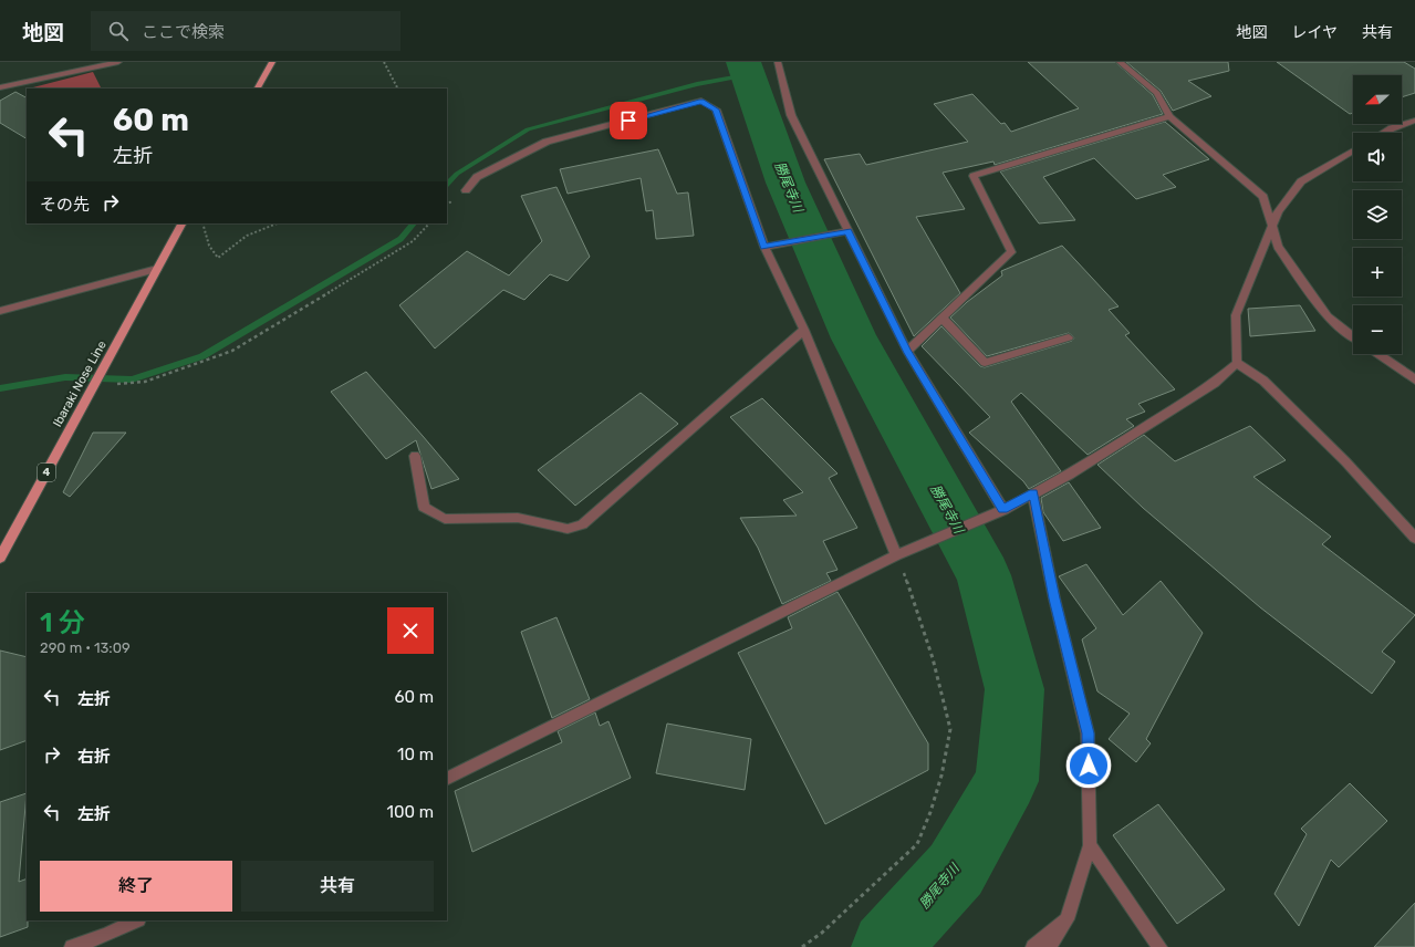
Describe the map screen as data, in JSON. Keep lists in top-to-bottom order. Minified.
{"streets":{"main road":["Ibaraki Nose Line","4"]},"water":["勝尾寺川"],"north":"left","page":{"header":"地図","search":"ここで検索","nav":["地図","レイヤ","共有"],"map_buttons":["+","−"],"turn":["60 m","左折"],"then":"その先","heading":["1 分","290 m · 13:09"],"list":[{"name":"左折","value":"60 m"},{"name":"右折","value":"10 m"},{"name":"左折","value":"100 m"}],"buttons":["終了","共有"]}}
